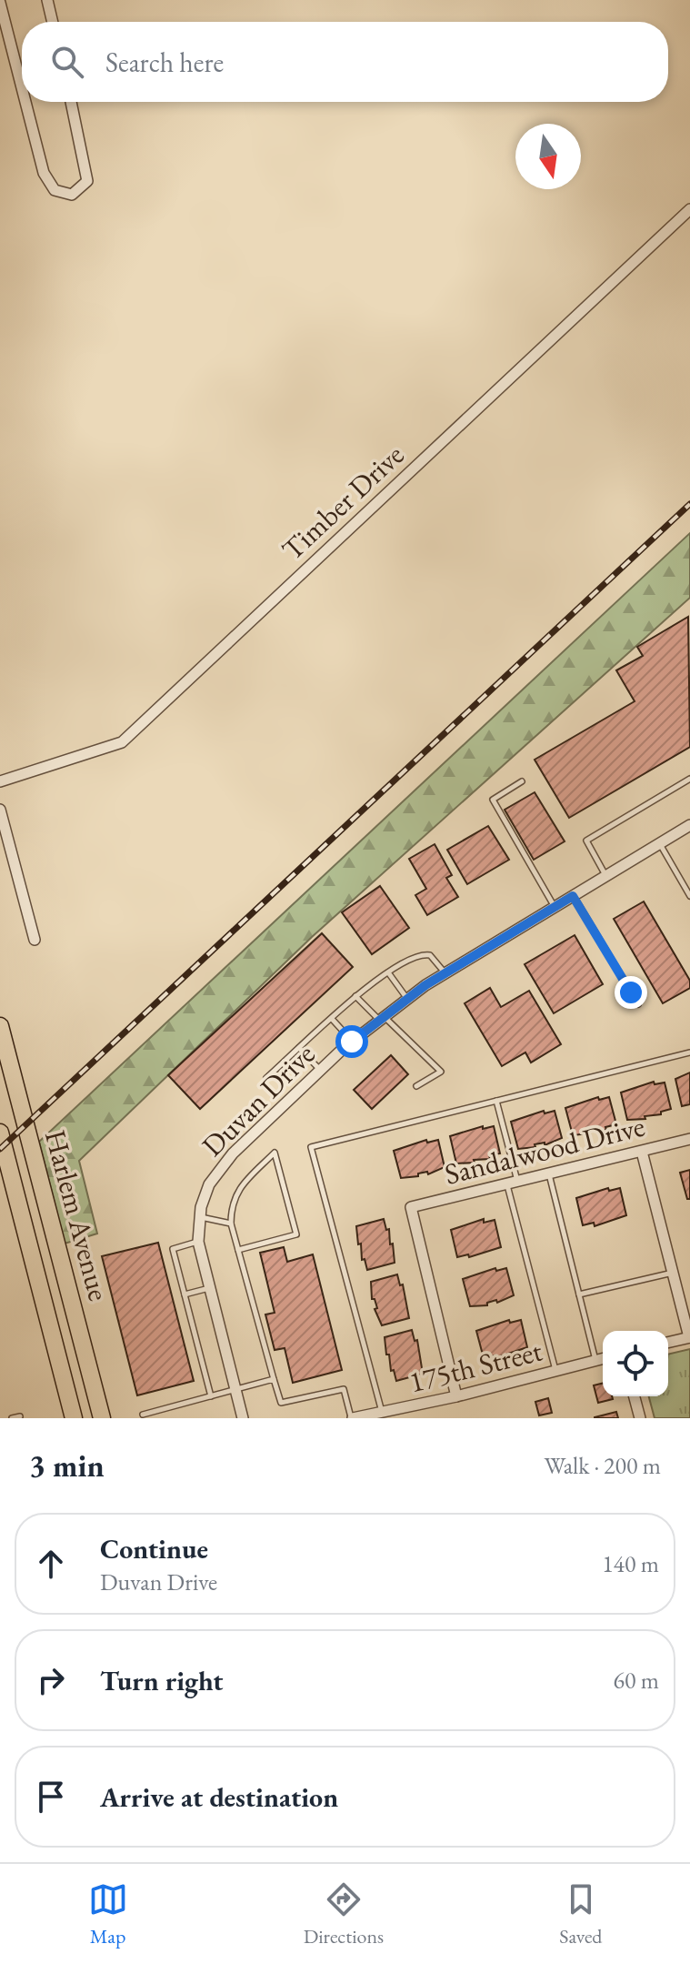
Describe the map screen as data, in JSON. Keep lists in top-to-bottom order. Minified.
{"streets":{"main road":["Harlem Avenue"],"street":["Timber Drive","Duvan Drive","Sandalwood Drive","175th Street"]},"crossings":[["Sandalwood Drive","175th Street"]],"north":"bottom","page":{"search":"Search here","heading":["3 min","Walk · 200 m"],"list":[["Continue","Duvan Drive","140 m"],["Turn right","60 m"],"Arrive at destination"],"nav":["Map","Directions","Saved"]}}
